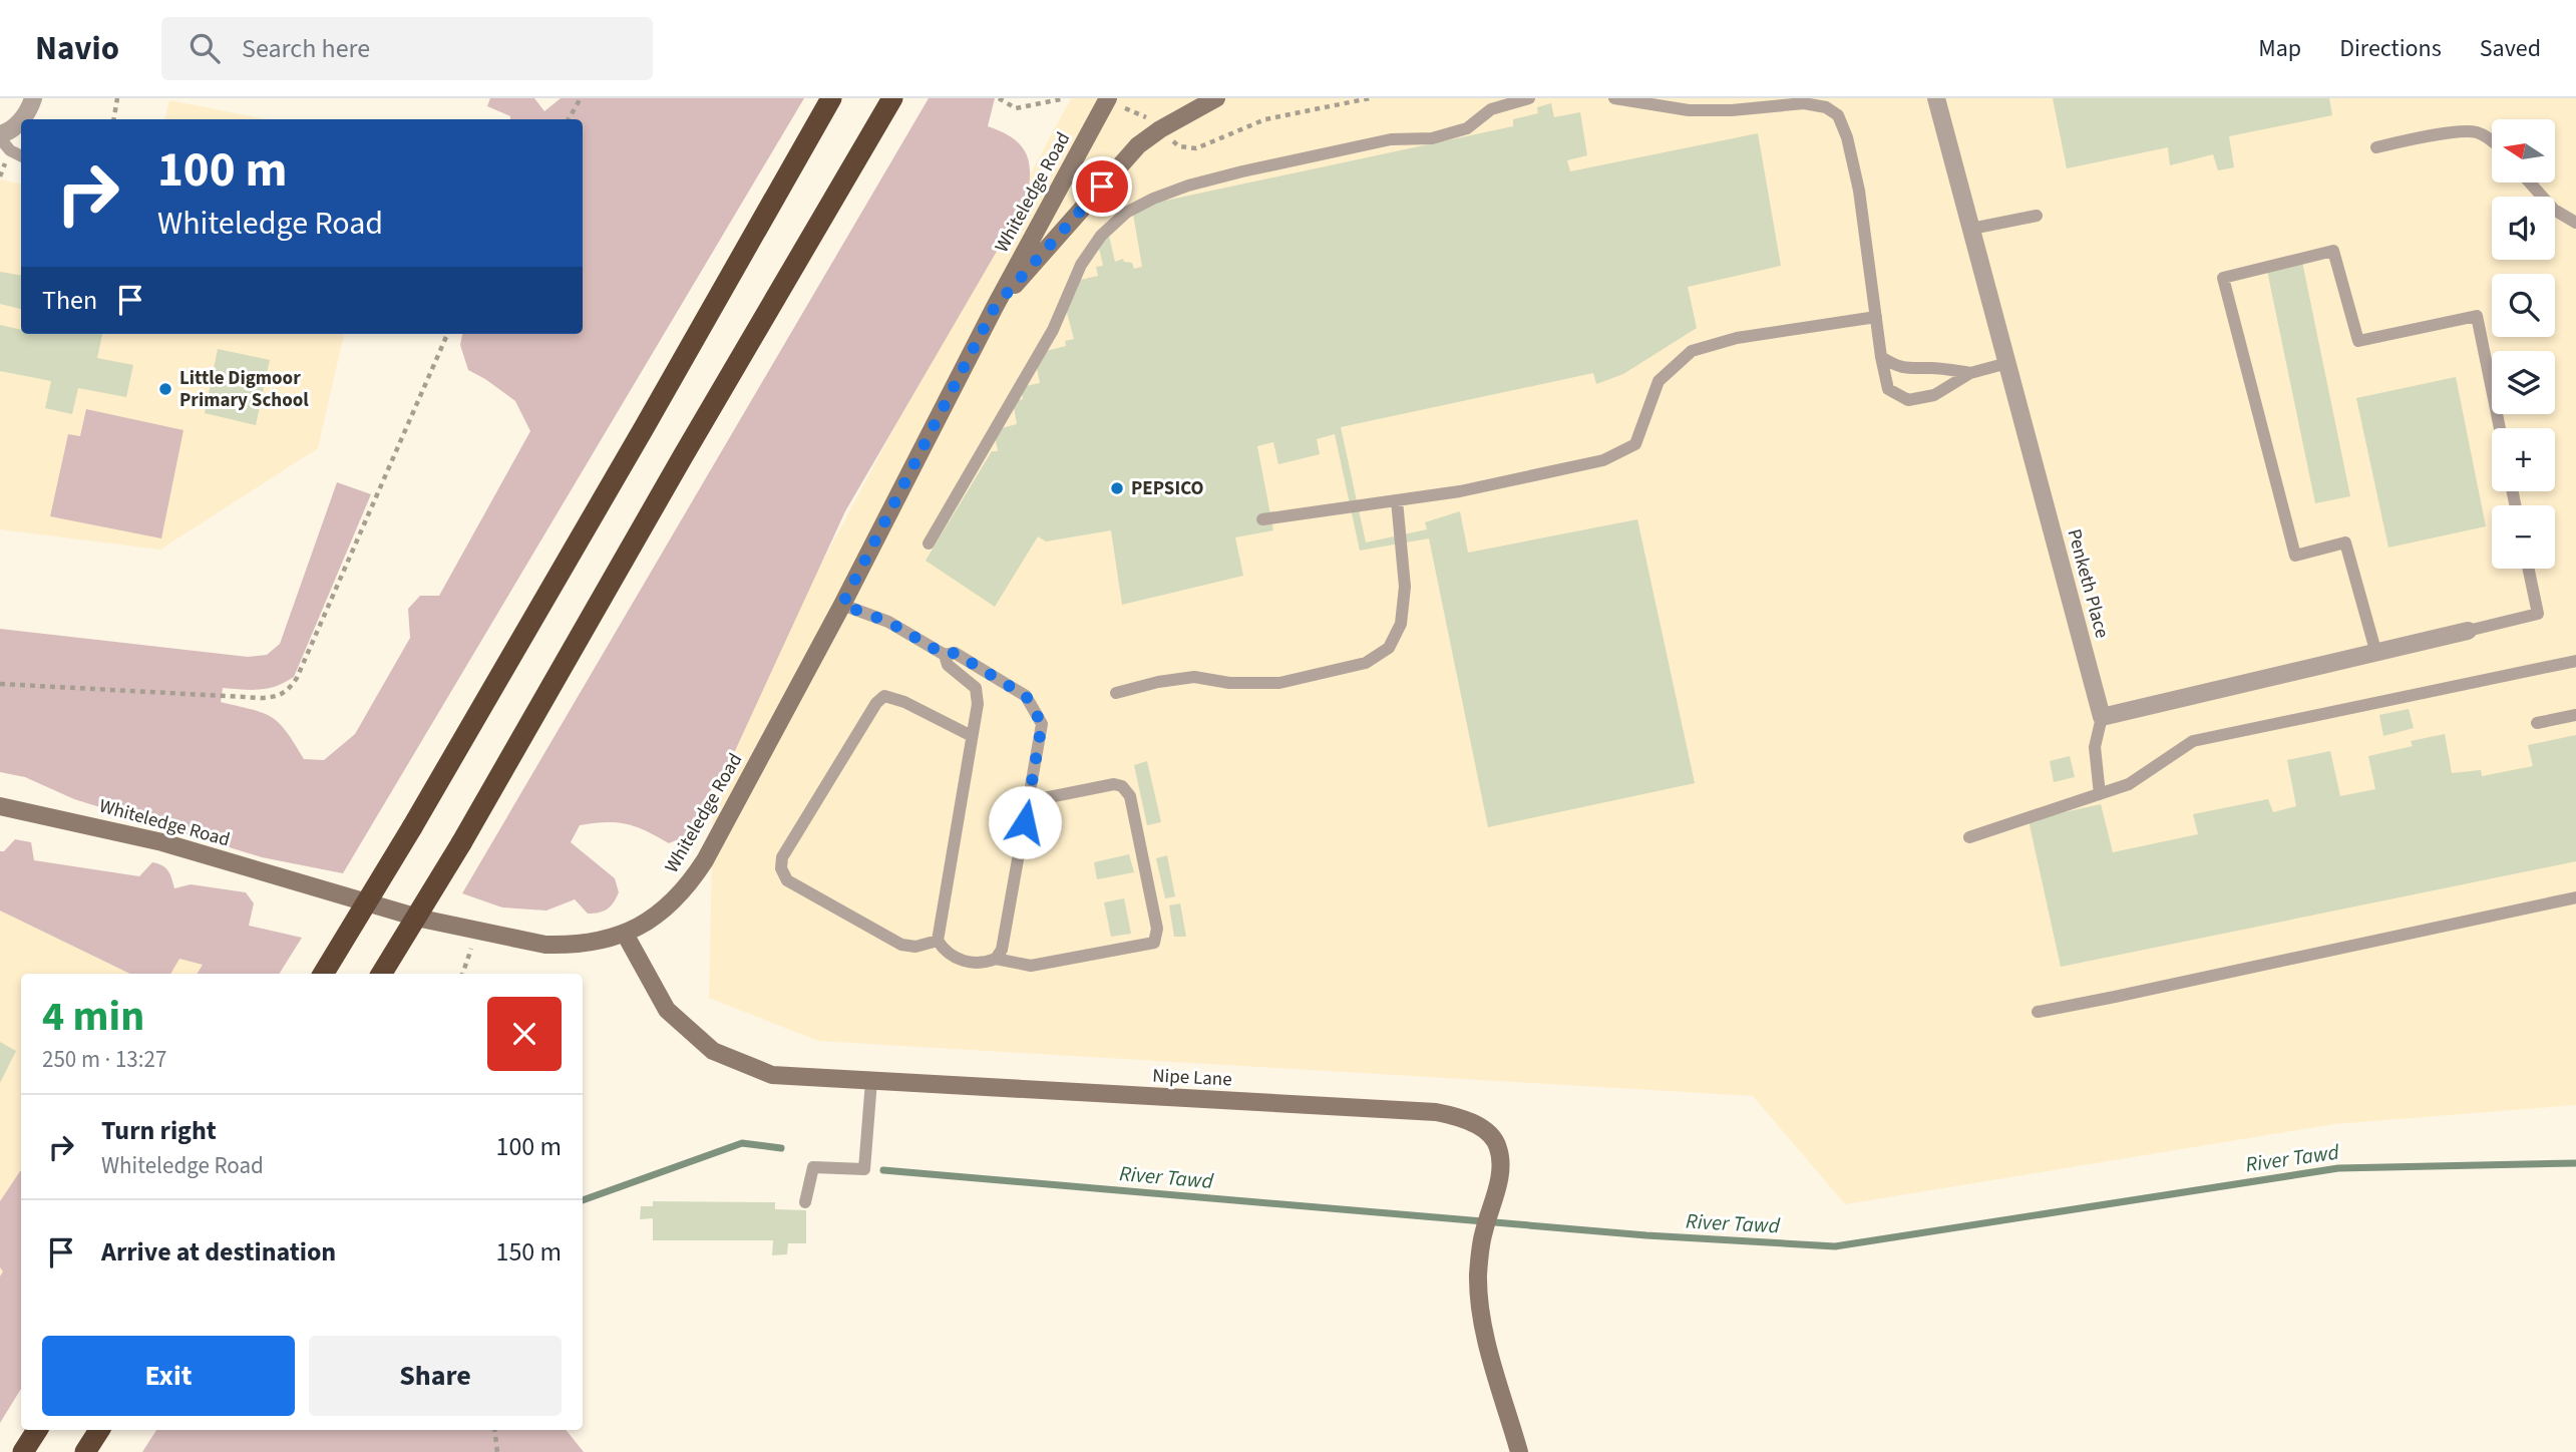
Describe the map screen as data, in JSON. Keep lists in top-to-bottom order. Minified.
{"streets":{"street":["Whiteledge Road","Penketh Place","Nipe Lane"]},"crossings":[["Whiteledge Road","Nipe Lane"]],"water":["River Tawd"],"places":["Little Digmoor Primary School","PEPSICO"],"north":"left","page":{"header":"Navio","search":"Search here","nav":["Map","Directions","Saved"],"map_buttons":["+","−"],"turn":["100 m","Whiteledge Road"],"then":"Then","heading":["4 min","250 m · 13:27"],"list":[{"name":"Turn right","note":"Whiteledge Road","value":"100 m"},{"name":"Arrive at destination","value":"150 m"}],"buttons":["Exit","Share"]}}
